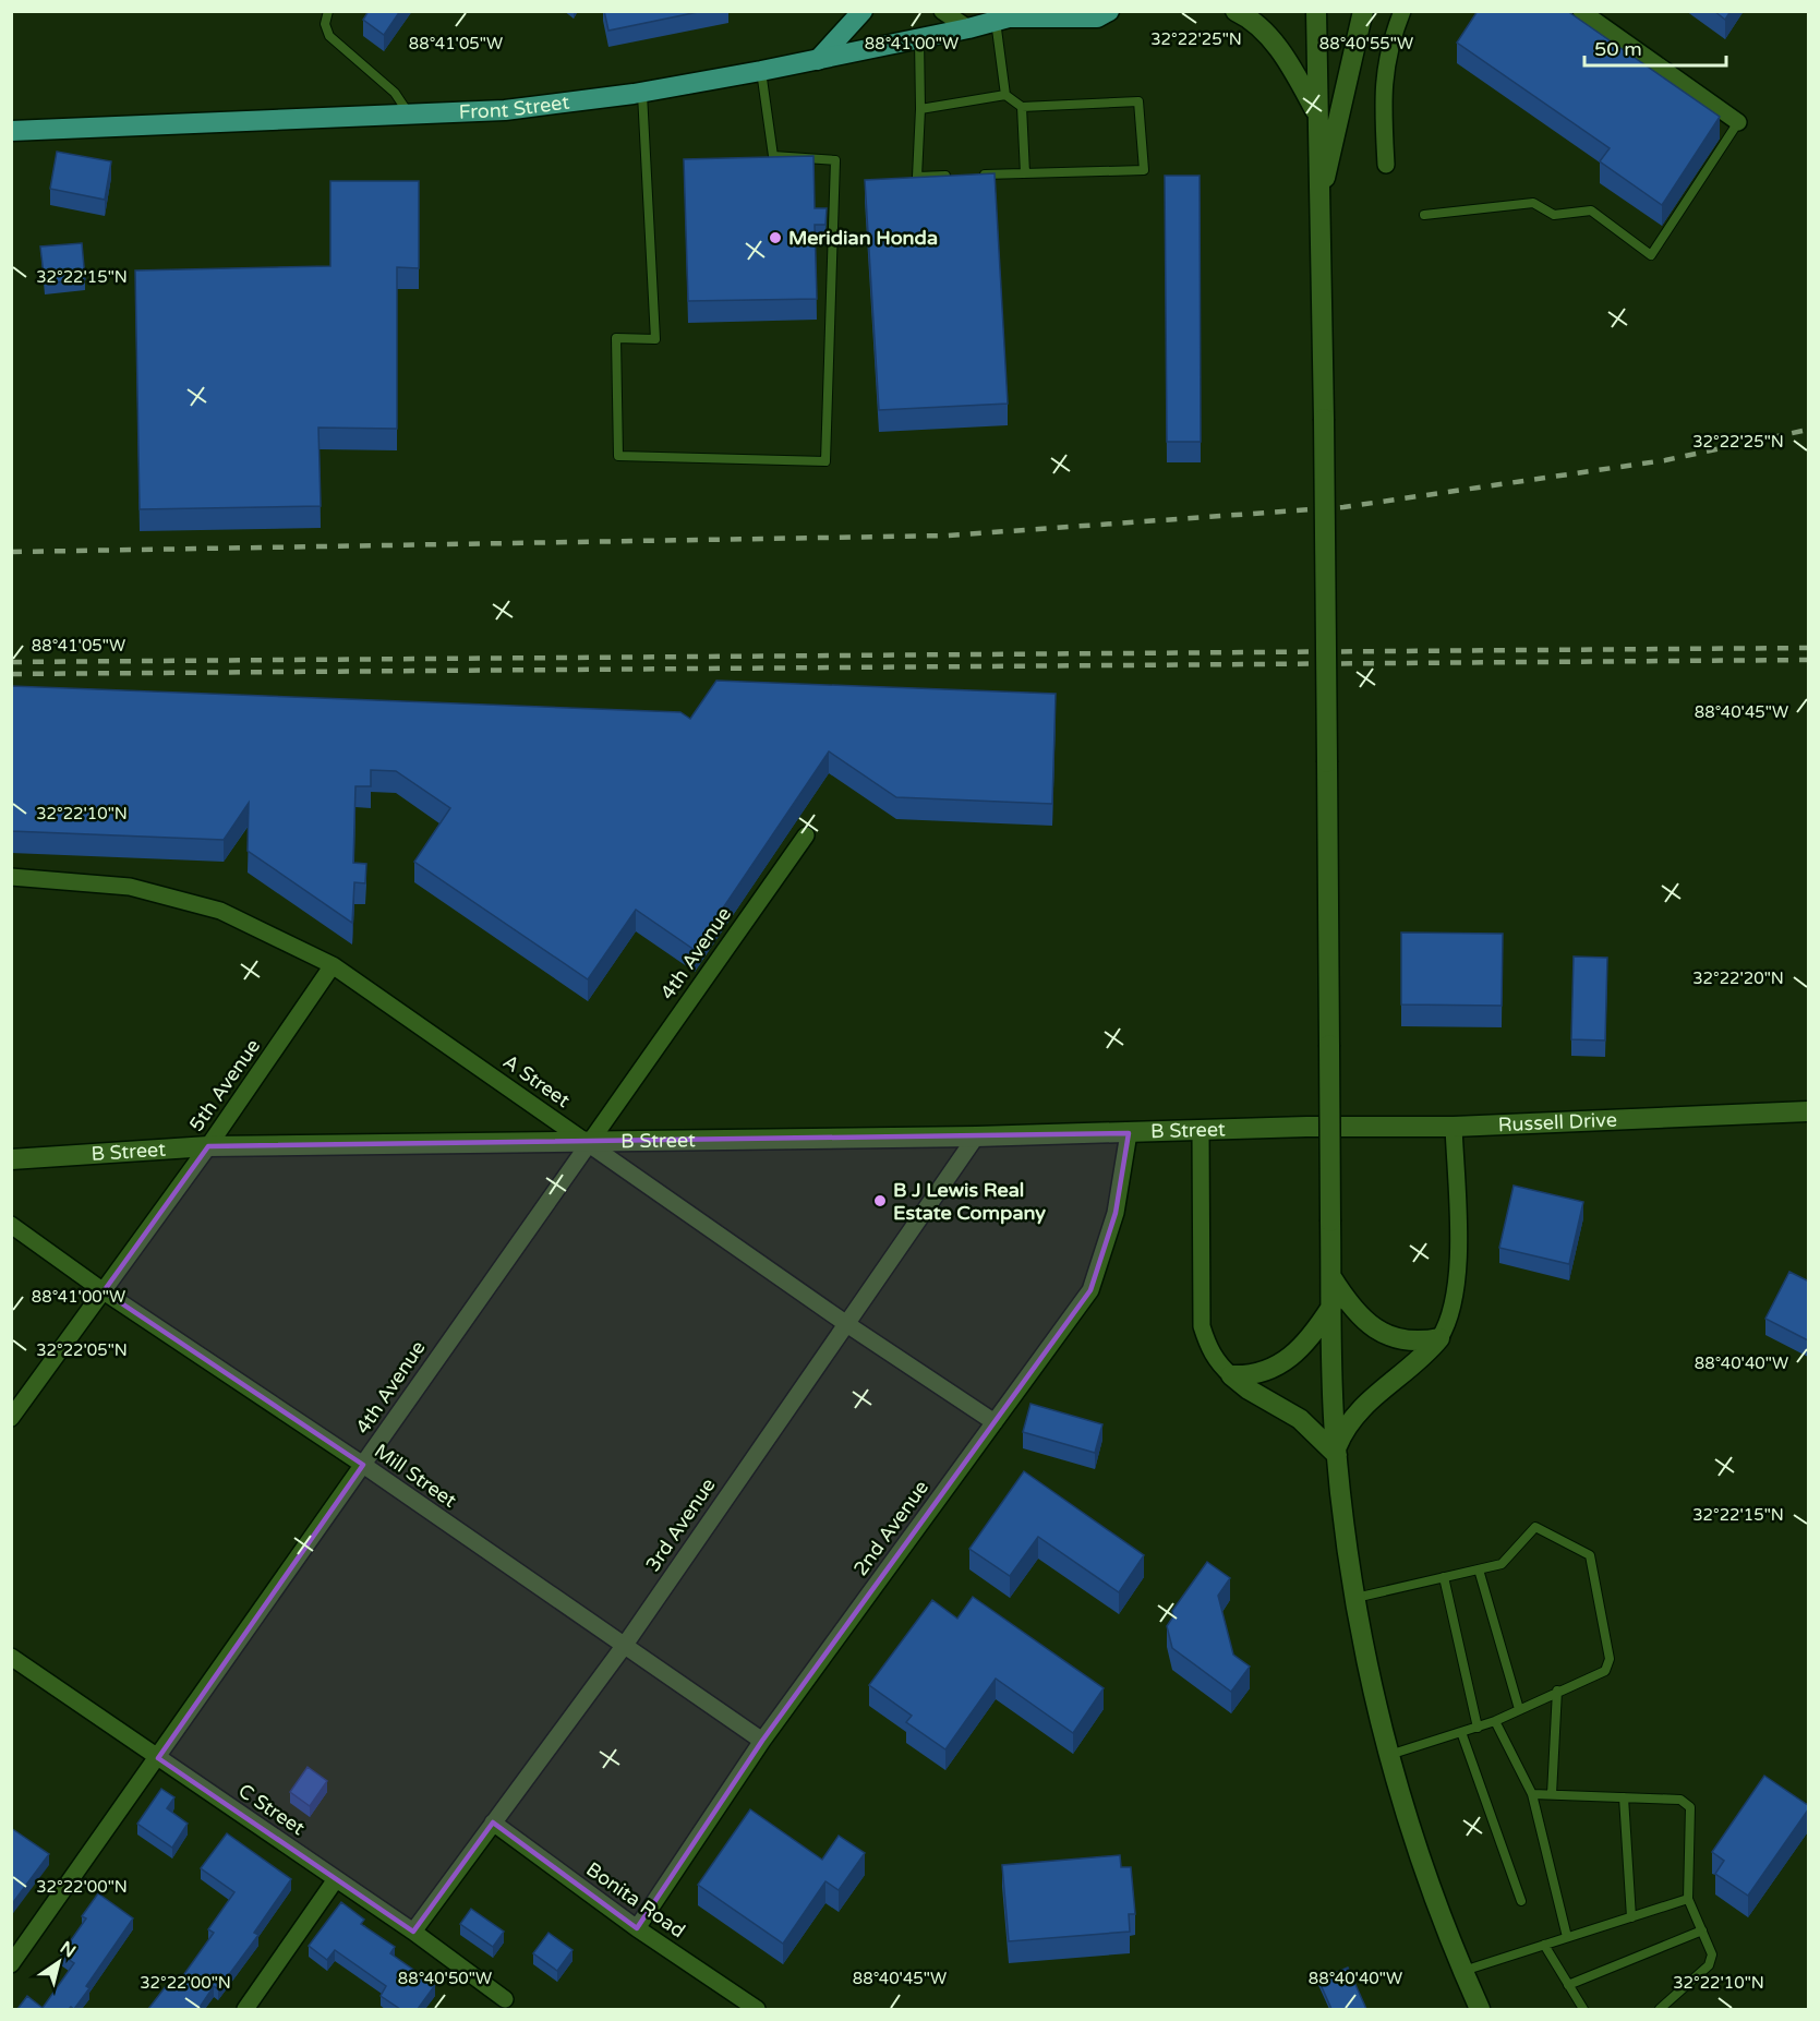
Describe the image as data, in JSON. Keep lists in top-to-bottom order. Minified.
{"streets":{"main road":["Front Street","Russell Drive","B Street"],"street":["4th Avenue","A Street","5th Avenue","Mill Street","3rd Avenue","2nd Avenue","C Street","Bonita Road"]},"crossings":[["4th Avenue","A Street"],["4th Avenue","B Street"],["4th Avenue","Mill Street"],["4th Avenue","C Street"],["A Street","5th Avenue"],["A Street","B Street"],["A Street","3rd Avenue"],["A Street","2nd Avenue"],["5th Avenue","B Street"],["5th Avenue","Mill Street"],["Russell Drive","B Street"],["B Street","3rd Avenue"],["B Street","2nd Avenue"],["Mill Street","3rd Avenue"],["Mill Street","2nd Avenue"],["3rd Avenue","C Street"],["3rd Avenue","Bonita Road"],["2nd Avenue","Bonita Road"]],"places":["Meridian Honda","B J Lewis Real Estate Company"],"scale_bar":"50 m","north":"top right","coordinates":["32°22'25\"N","88°41'05\"W","88°41'00\"W","88°40'55\"W","32°22'15\"N","88°40'45\"W","32°22'10\"N","32°22'20\"N","32°22'05\"N","88°40'40\"W","32°22'00\"N","88°40'50\"W"]}
